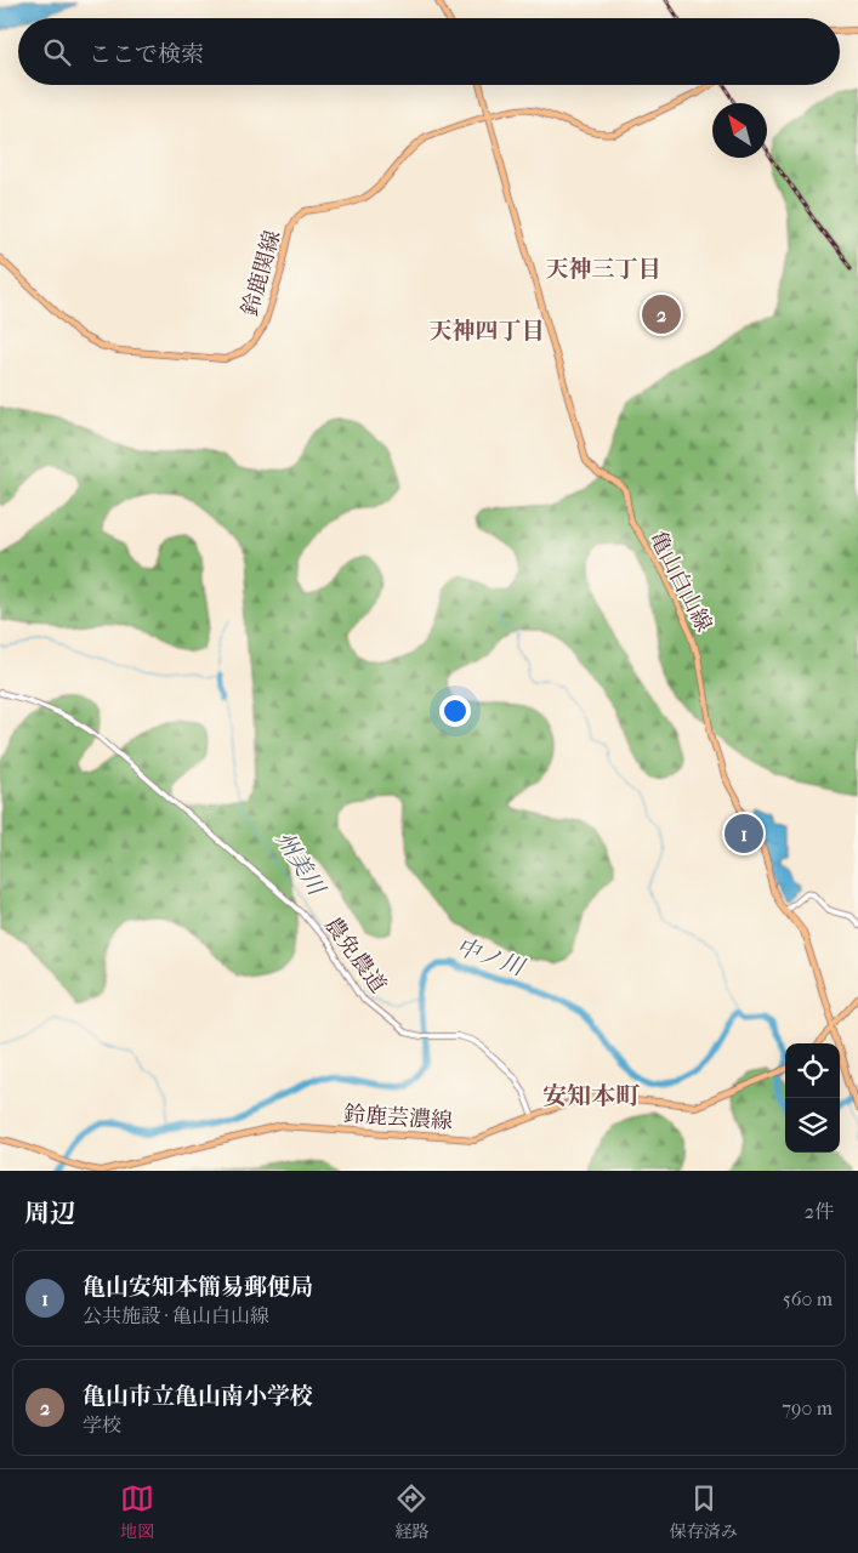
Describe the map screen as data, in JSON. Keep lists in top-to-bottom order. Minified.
{"streets":{"main road":["鈴鹿関線","亀山白山線","鈴鹿芸濃線"],"street":["農免農道"]},"crossings":[["鈴鹿関線","亀山白山線"],["農免農道","鈴鹿芸濃線"]],"districts":["天神三丁目","天神四丁目","安知本町"],"water":["州美川","中ノ川"],"north":"top left","page":{"search":"ここで検索","pins":["2","1"],"heading":["周辺","2件"],"list":[{"mark":"1","name":"亀山安知本簡易郵便局","note":"公共施設 · 亀山白山線","value":"560 m"},{"mark":"2","name":"亀山市立亀山南小学校","note":"学校","value":"790 m"}],"nav":["地図","経路","保存済み"]}}
